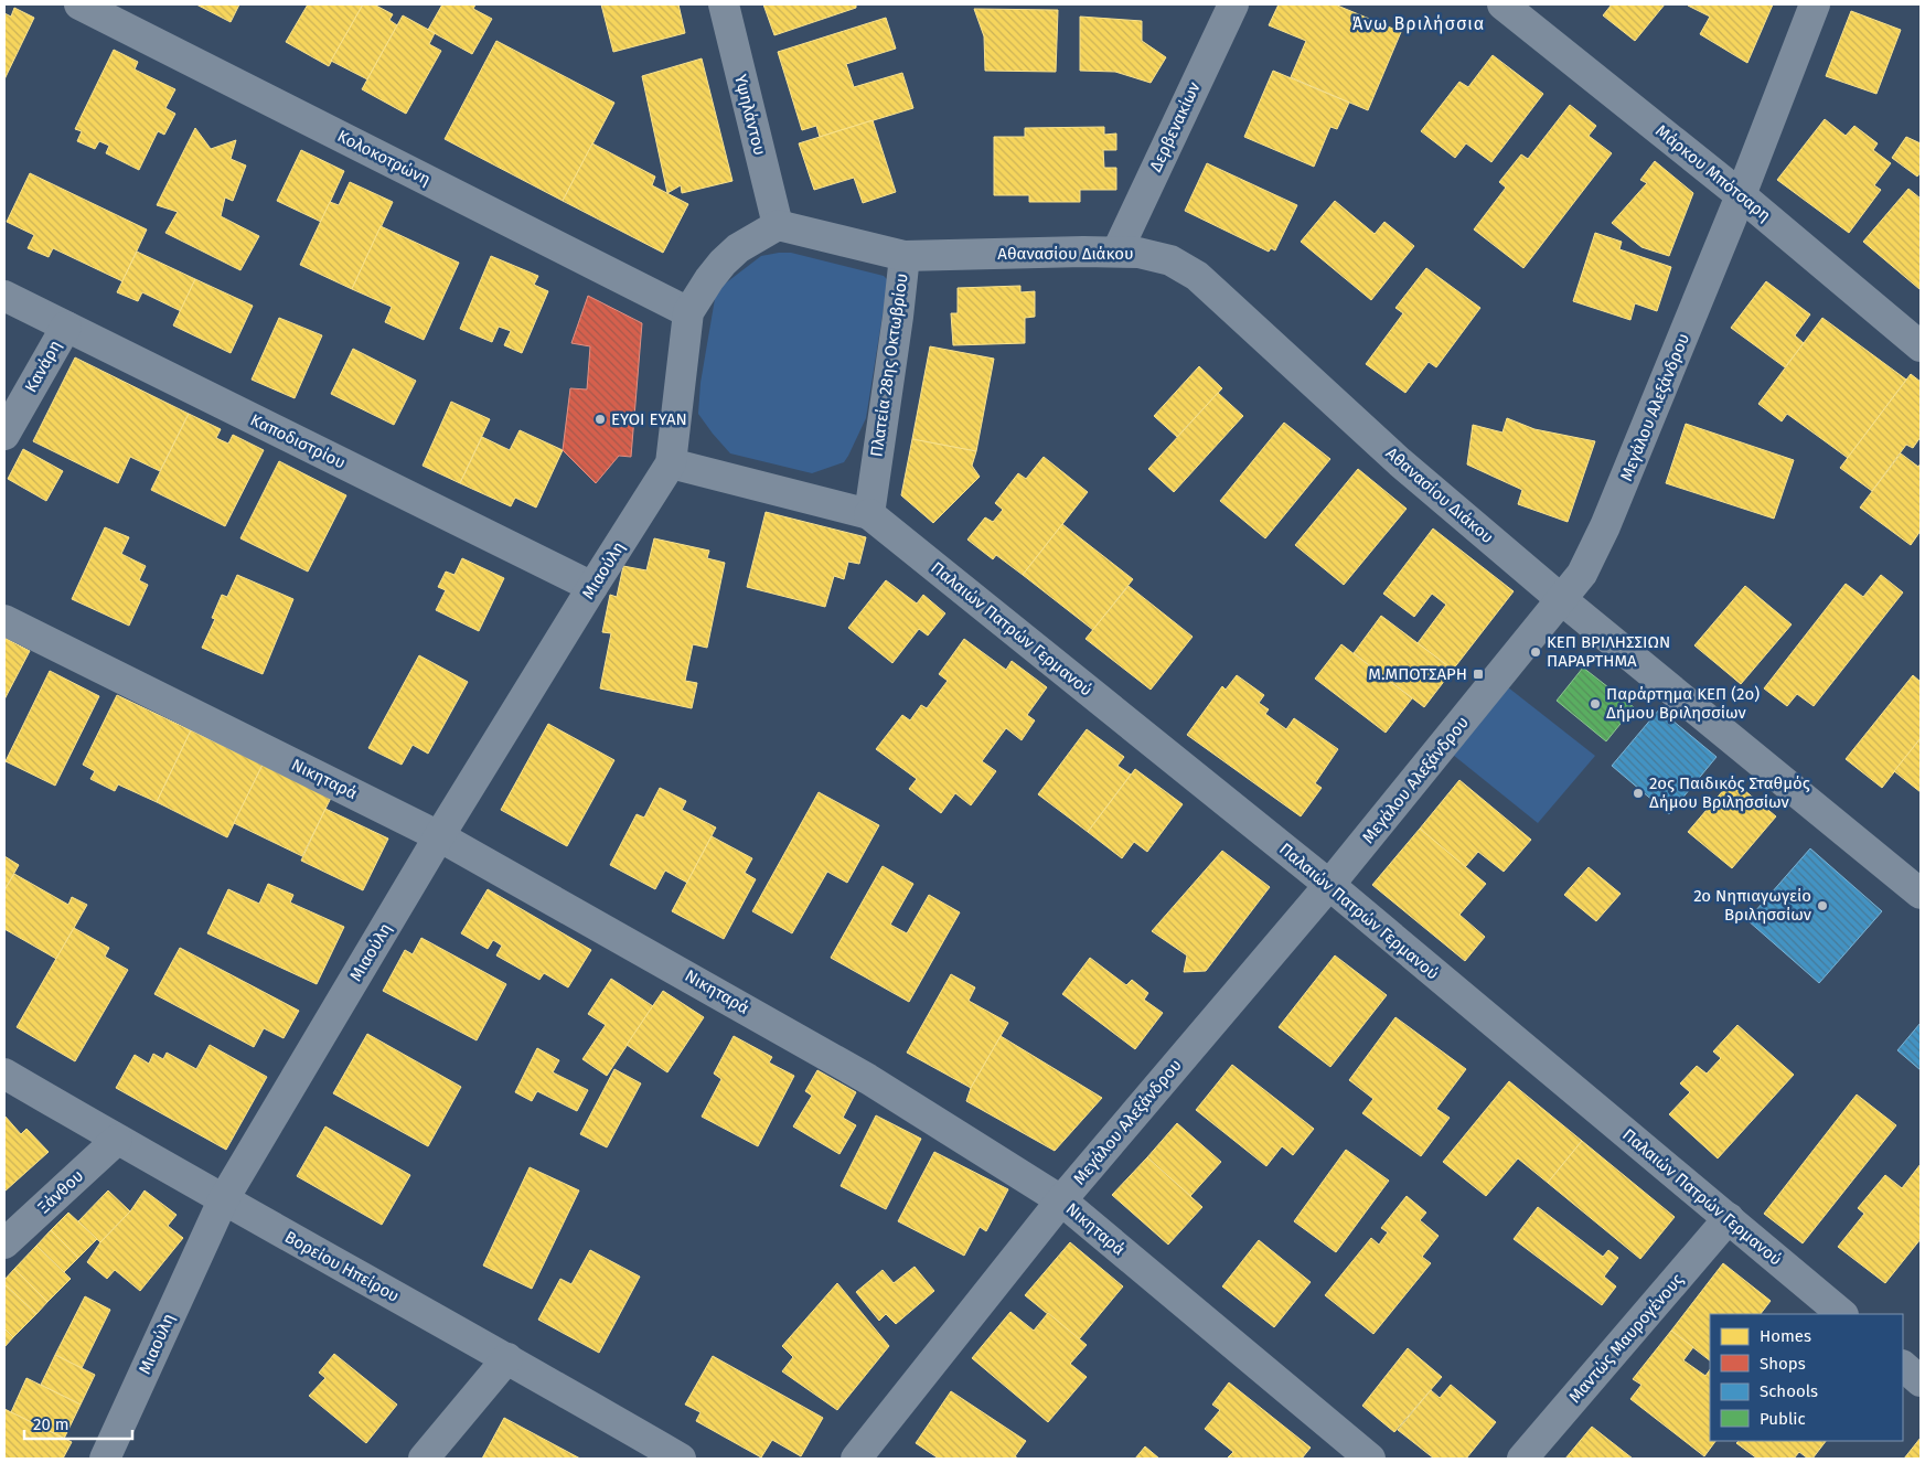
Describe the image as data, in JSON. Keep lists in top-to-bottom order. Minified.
{"streets":{"street":["Υψηλάντου","Δερβενακίων","Κολοκοτρώνη","Μάρκου Μπότσαρη","Αθανασίου Διάκου","Πλατεία 28ης Οκτωβρίου","Κανάρη","Μεγάλου Αλεξάνδρου","Καποδιστρίου","Μιαούλη","Παλαιών Πατρών Γερμανού","Νικηταρά","Ξάνθου","Βορείου Ηπείρου","Μαντώς Μαυρογένους"]},"crossings":[["Υψηλάντου","Πλατεία 28ης Οκτωβρίου"],["Δερβενακίων","Αθανασίου Διάκου"],["Μάρκου Μπότσαρη","Μεγάλου Αλεξάνδρου"],["Αθανασίου Διάκου","Πλατεία 28ης Οκτωβρίου"],["Αθανασίου Διάκου","Μεγάλου Αλεξάνδρου"],["Πλατεία 28ης Οκτωβρίου","Παλαιών Πατρών Γερμανού"],["Κανάρη","Καποδιστρίου"],["Μεγάλου Αλεξάνδρου","Παλαιών Πατρών Γερμανού"],["Μεγάλου Αλεξάνδρου","Νικηταρά"],["Καποδιστρίου","Μιαούλη"],["Μιαούλη","Νικηταρά"],["Μιαούλη","Βορείου Ηπείρου"],["Παλαιών Πατρών Γερμανού","Μαντώς Μαυρογένους"],["Ξάνθου","Βορείου Ηπείρου"]],"districts":["Άνω Βριλήσσια"],"places":{"other":["ΕΥΟΙ ΕΥΑΝ","ΚΕΠ ΒΡΙΛΗΣΣΙΩΝ ΠΑΡΑΡΤΗΜΑ","Παράρτημα ΚΕΠ (2o) Δήμου Βριλησσίων","2ος Παιδικός Σταθμός Δήμου Βριλησσίων","2ο Νηπιαγωγείο Βριλησσίων"],"transit":["Μ.ΜΠΟΤΣΑΡΗ"]},"legend":["Homes","Shops","Schools","Public"],"scale_bar":"20 m"}
